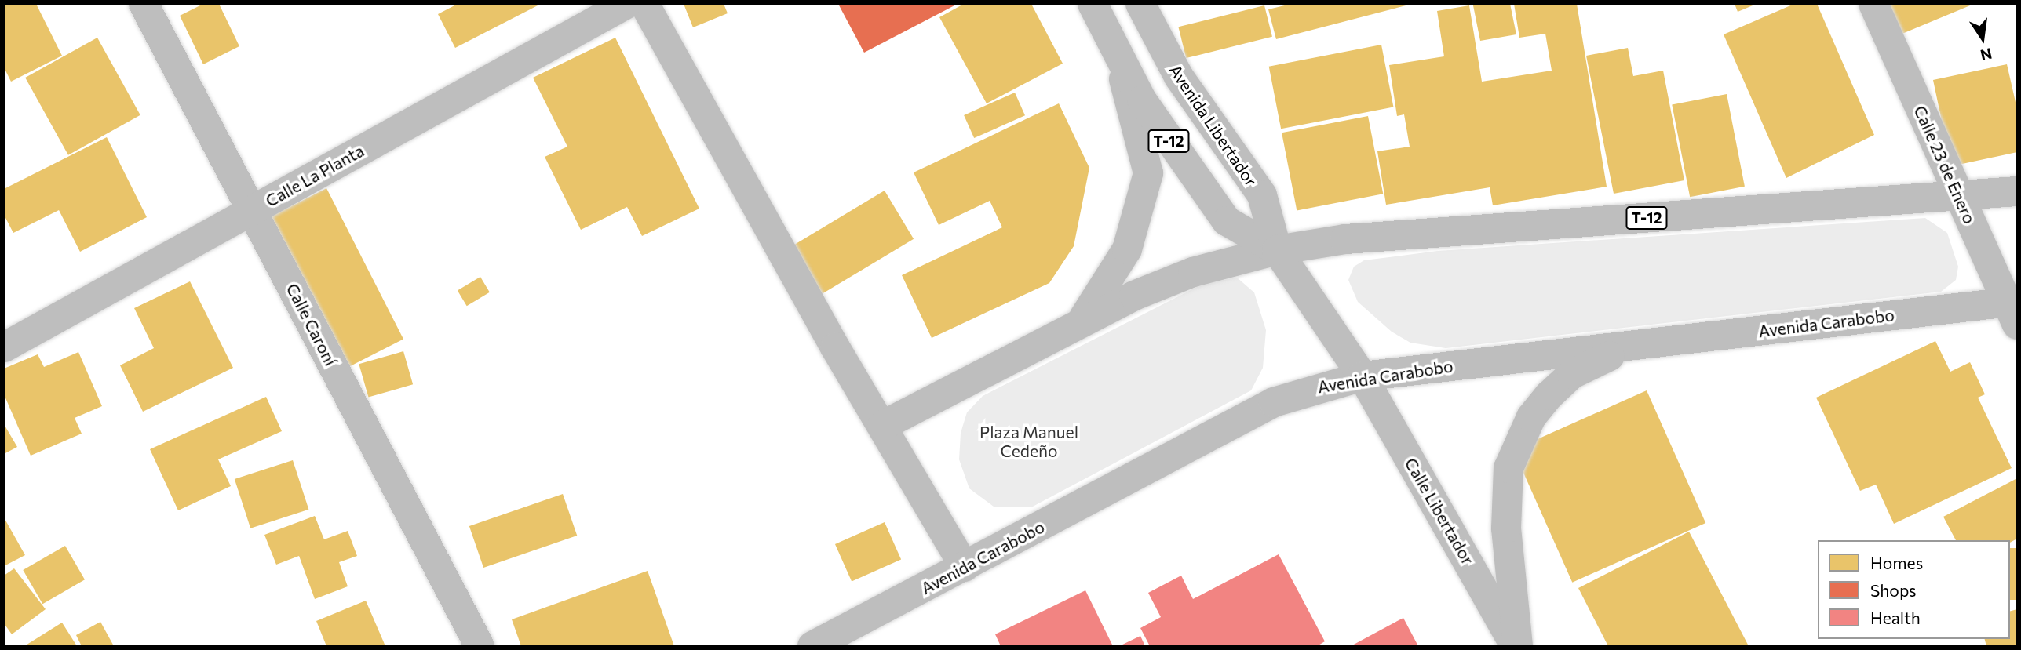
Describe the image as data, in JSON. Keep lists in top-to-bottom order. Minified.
{"streets":{"main road":["Avenida Libertador","T-12","Calle 23 de Enero","Calle La Planta","Avenida Carabobo","Calle Caroní","Calle Libertador"]},"crossings":[["Avenida Libertador","T-12"],["Avenida Libertador","Avenida Carabobo"],["Avenida Libertador","Calle Libertador"],["T-12","Calle 23 de Enero"],["Calle 23 de Enero","Avenida Carabobo"],["Calle La Planta","Calle Caroní"],["Avenida Carabobo","Calle Libertador"]],"parks":["Plaza Manuel Cedeño"],"legend":["Homes","Shops","Health"],"north":"bottom"}
